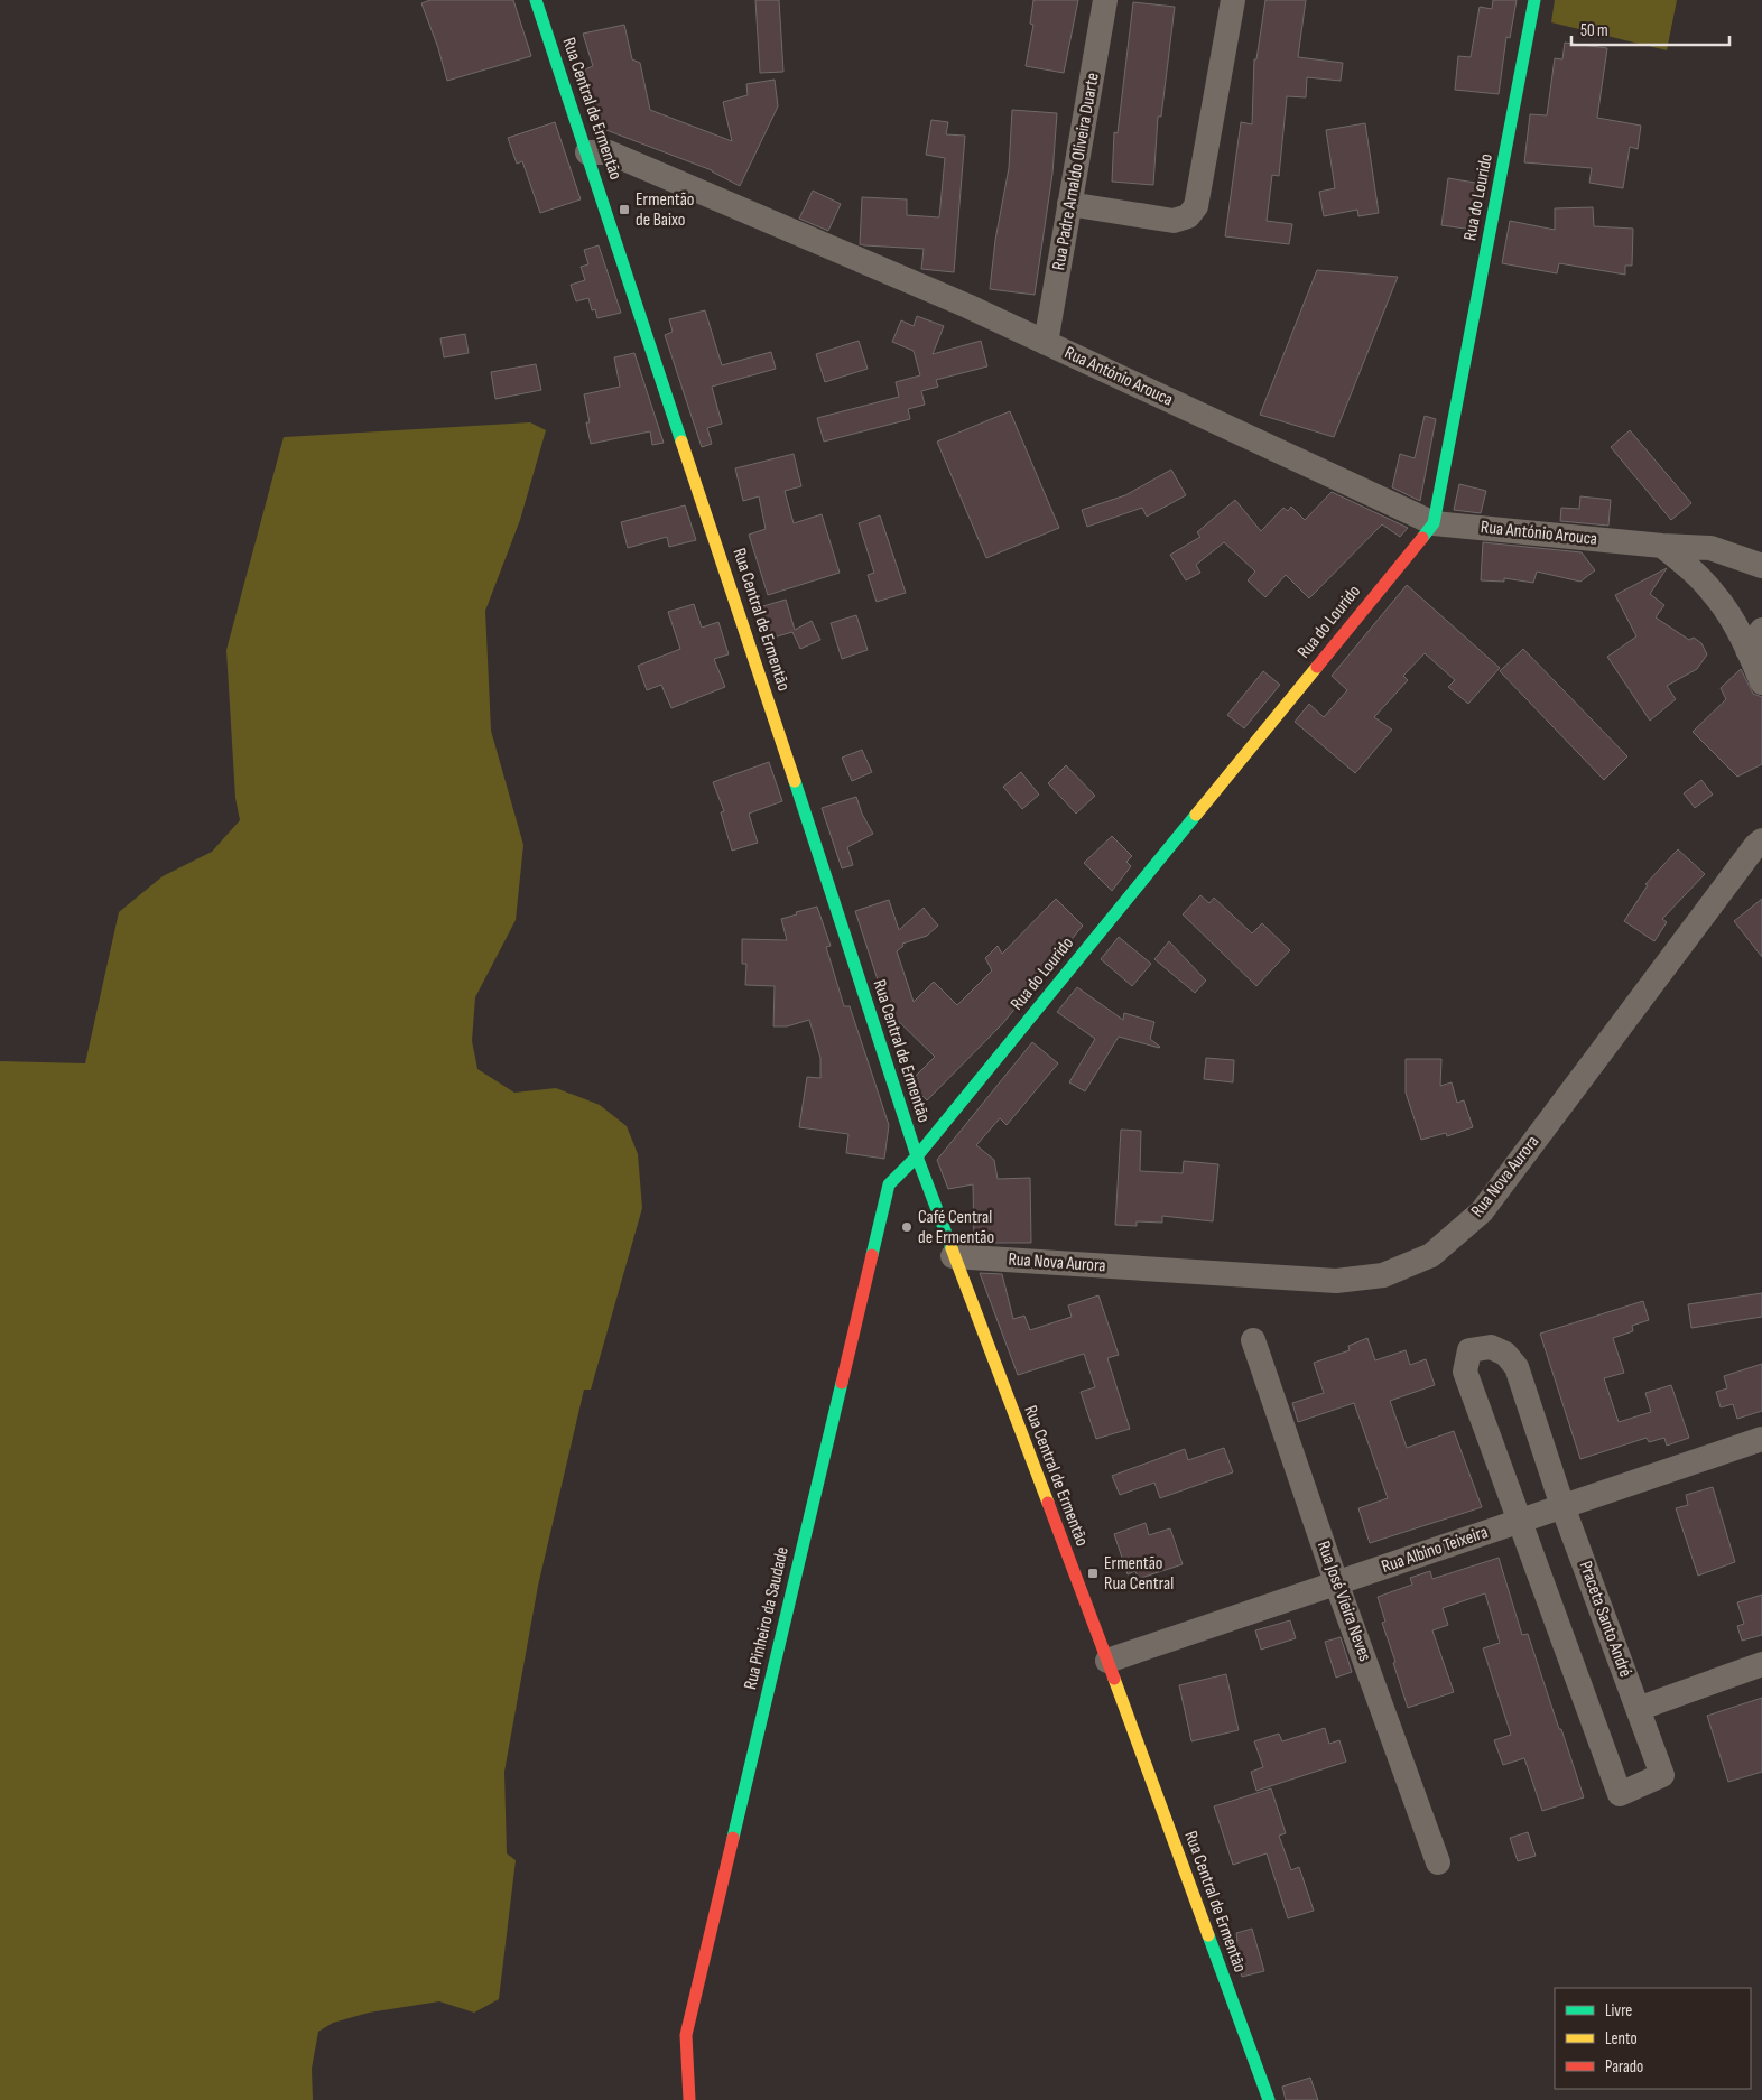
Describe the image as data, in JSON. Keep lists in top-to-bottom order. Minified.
{"streets":{"street":["Rua Central de Ermentão","Rua Padre Arnaldo Oliveira Duarte","Rua do Lourido","Rua António Arouca","Rua Nova Aurora","Rua Albino Teixeira","Rua José Vieira Neves","Rua Pinheiro da Saudade","Praceta Santo André"]},"crossings":[["Rua Central de Ermentão","Rua do Lourido"],["Rua Central de Ermentão","Rua António Arouca"],["Rua Central de Ermentão","Rua Nova Aurora"],["Rua Central de Ermentão","Rua Albino Teixeira"],["Rua Central de Ermentão","Rua Pinheiro da Saudade"],["Rua Padre Arnaldo Oliveira Duarte","Rua António Arouca"],["Rua do Lourido","Rua António Arouca"],["Rua do Lourido","Rua Pinheiro da Saudade"],["Rua Albino Teixeira","Rua José Vieira Neves"],["Rua Albino Teixeira","Praceta Santo André"]],"places":{"transit":["Ermentão de Baixo","Ermentão Rua Central"],"other":["Café Central de Ermentão"]},"legend":["Livre","Lento","Parado"],"scale_bar":"50 m"}
